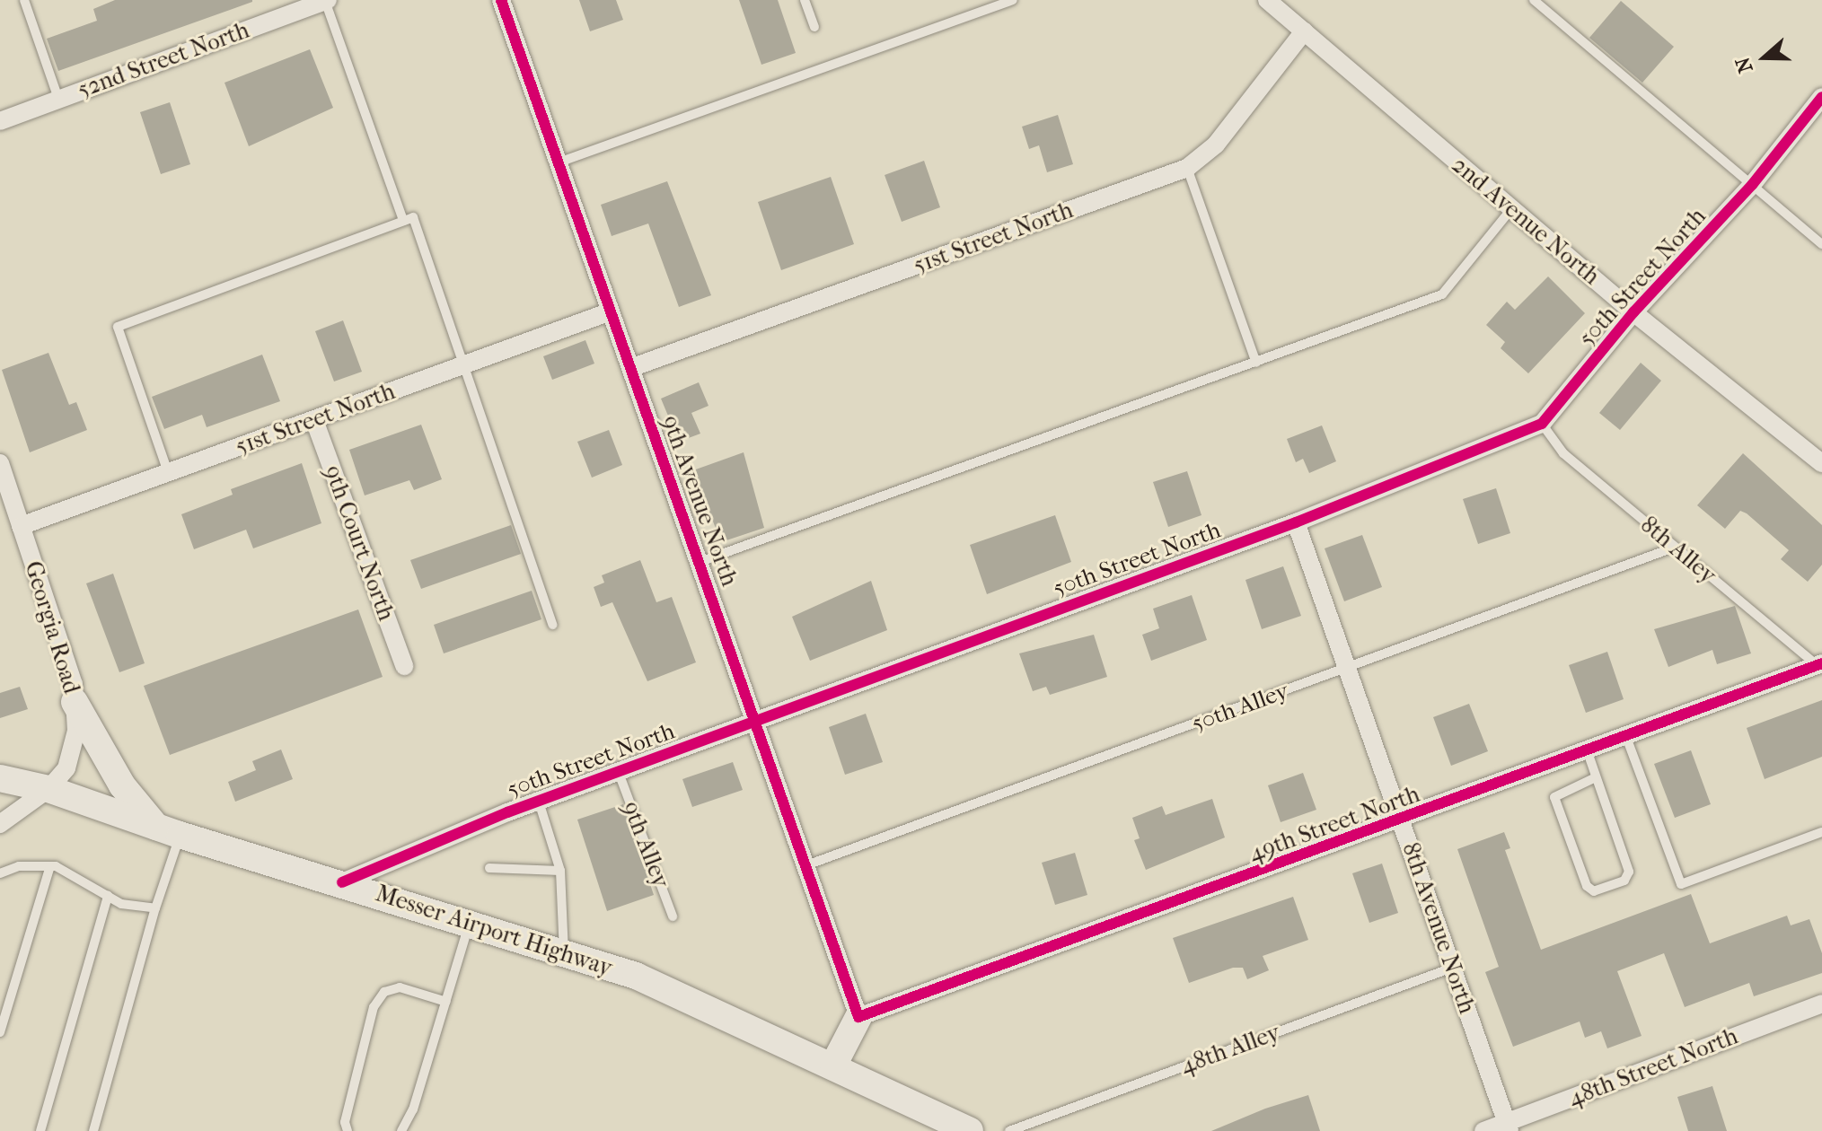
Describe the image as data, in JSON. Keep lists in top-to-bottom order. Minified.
{"streets":{"main road":["Messer Airport Highway"],"street":["52nd Street North","2nd Avenue North","51st Street North","50th Street North","9th Avenue North","9th Court North","Georgia Road","49th Street North","8th Avenue North","48th Street North"],"lane":["8th Alley","50th Alley","9th Alley","48th Alley"]},"crossings":[["2nd Avenue North","51st Street North"],["2nd Avenue North","50th Street North"],["51st Street North","9th Avenue North"],["51st Street North","9th Court North"],["51st Street North","Georgia Road"],["50th Street North","9th Avenue North"],["50th Street North","8th Alley"],["50th Street North","9th Alley"],["50th Street North","8th Avenue North"],["50th Street North","Messer Airport Highway"],["9th Avenue North","50th Alley"],["9th Avenue North","49th Street North"],["8th Alley","50th Alley"],["8th Alley","49th Street North"],["Georgia Road","Messer Airport Highway"],["50th Alley","8th Avenue North"],["49th Street North","8th Avenue North"],["8th Avenue North","48th Alley"],["8th Avenue North","48th Street North"]],"north":"left"}
